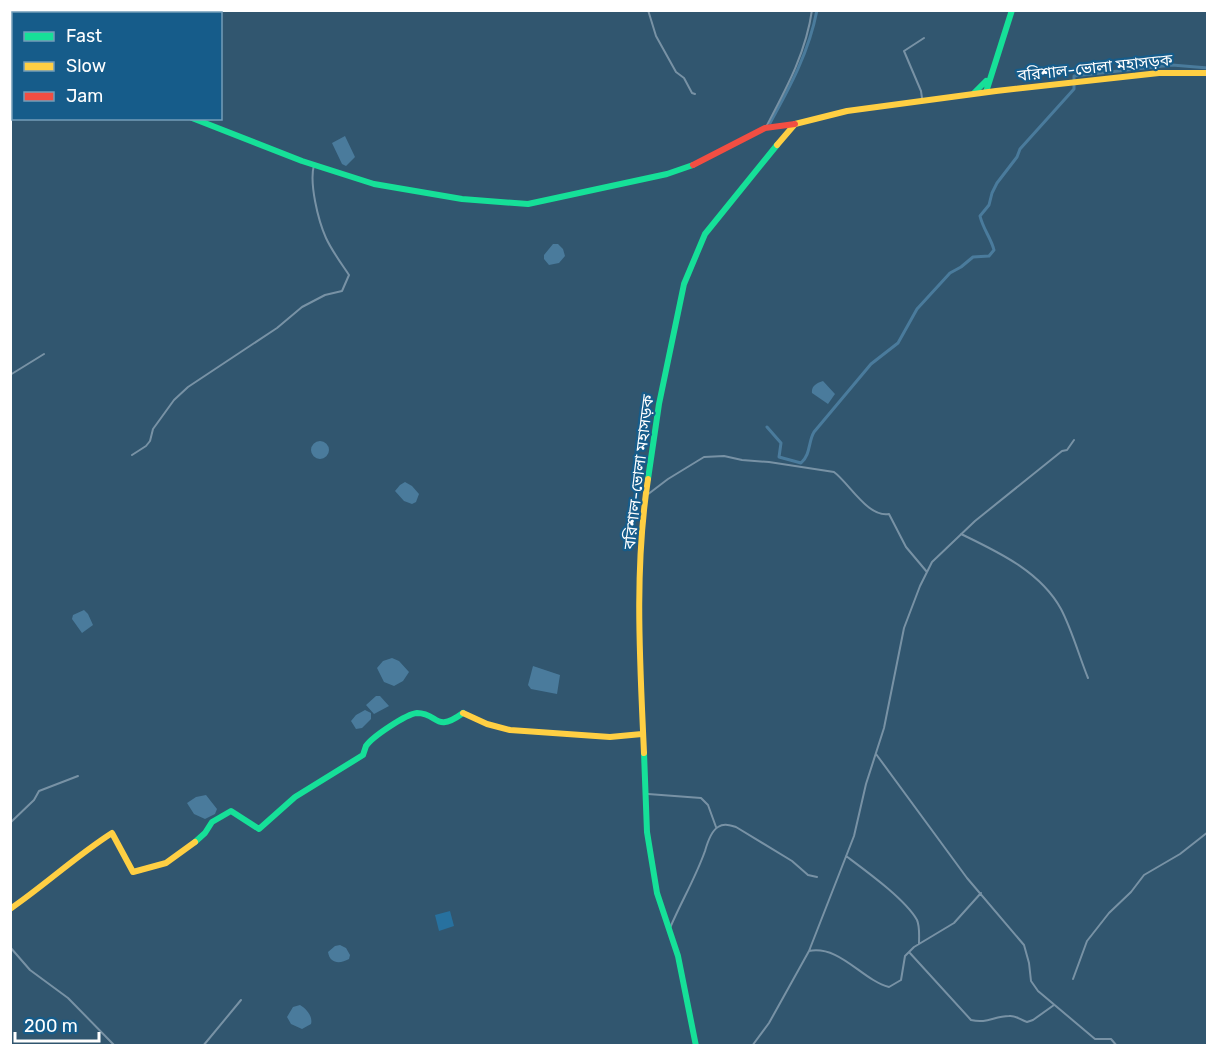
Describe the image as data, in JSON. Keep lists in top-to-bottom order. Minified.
{"streets":{"main road":["বরিশাল-ভোলা মহাসড়ক"]},"legend":["Fast","Slow","Jam"],"scale_bar":"200 m"}
